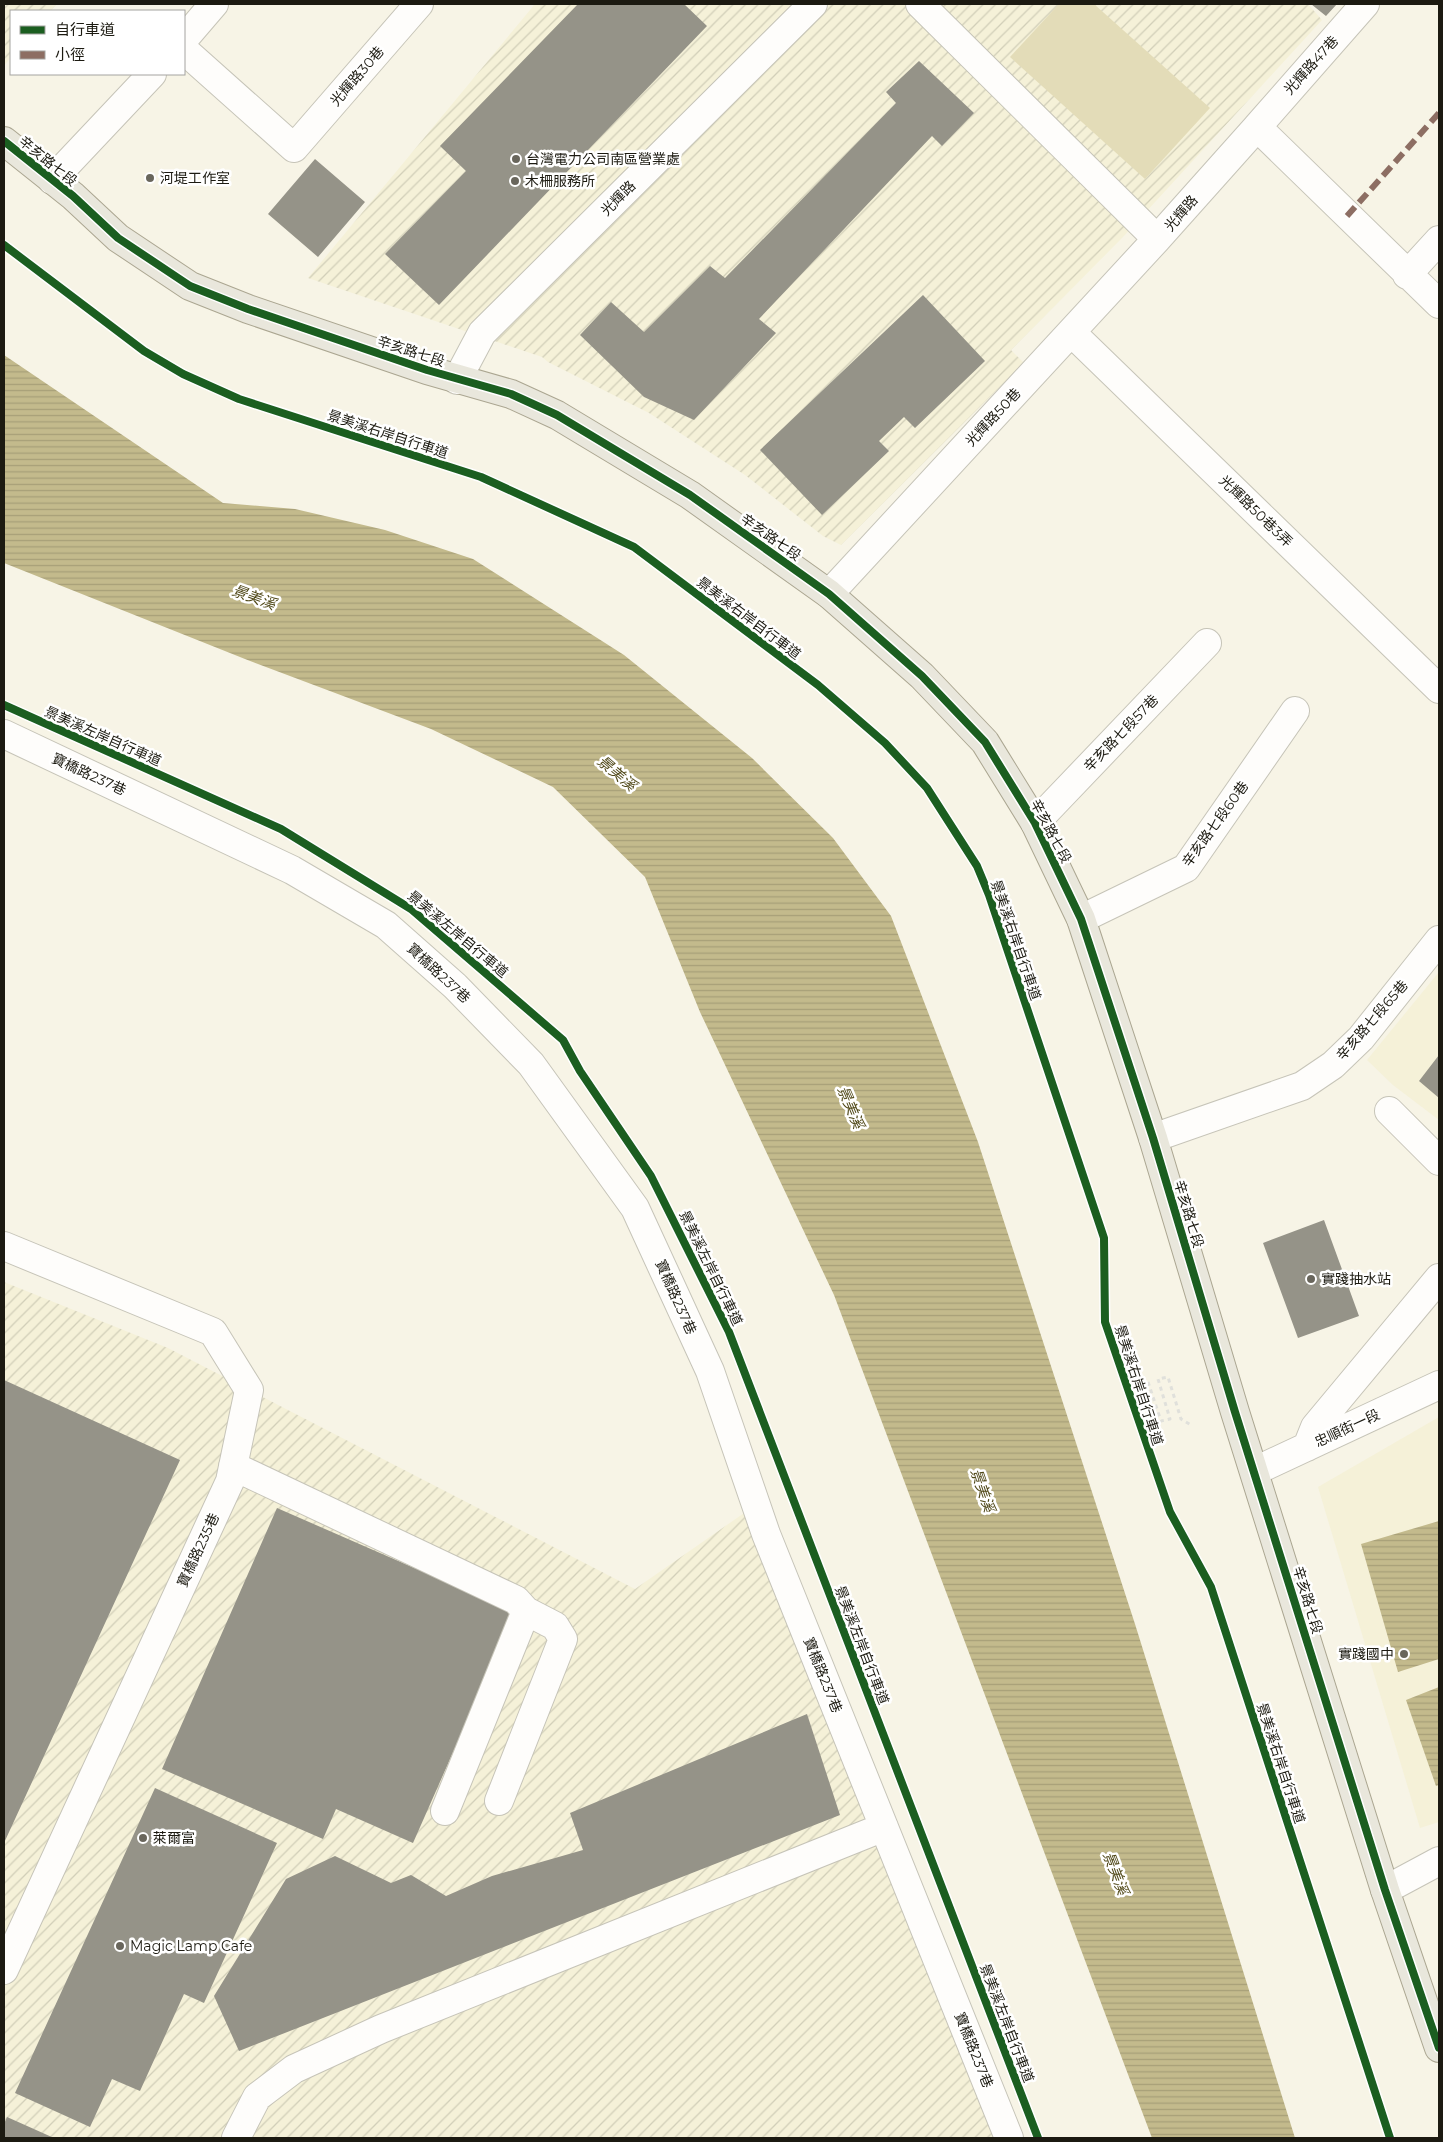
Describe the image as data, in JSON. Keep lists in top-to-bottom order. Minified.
{"streets":{"main road":["辛亥路七段"],"street":["光輝路47巷","光輝路30巷","光輝路","光輝路50巷","光輝路50巷3弄","辛亥路七段57巷","寶橋路237巷","辛亥路七段60巷","辛亥路七段65巷","忠順街一段","寶橋路235巷"],"cycle path":["景美溪右岸自行車道","景美溪左岸自行車道"]},"crossings":[["光輝路47巷","光輝路"],["辛亥路七段","光輝路"],["辛亥路七段","光輝路50巷"],["辛亥路七段","辛亥路七段57巷"],["辛亥路七段","辛亥路七段60巷"],["辛亥路七段","辛亥路七段65巷"],["辛亥路七段","忠順街一段"],["光輝路","光輝路50巷"],["光輝路50巷","光輝路50巷3弄"]],"water":["景美溪"],"places":["台灣電力公司南區營業處","河堤工作室","木柵服務所","實踐抽水站","實踐國中","萊爾富","Magic Lamp Cafe"],"legend":["自行車道","小徑"]}
